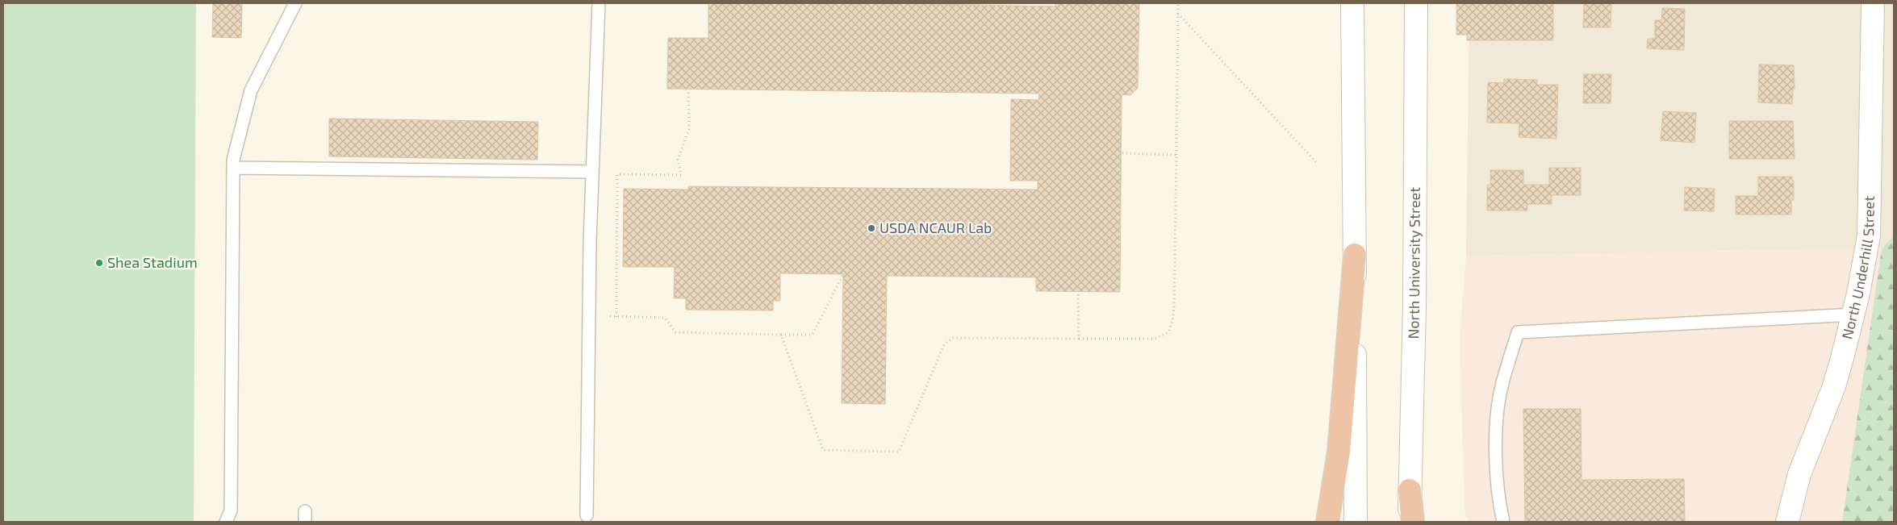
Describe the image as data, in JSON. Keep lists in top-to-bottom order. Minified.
{"streets":{"main road":["North University Street","North Underhill Street"]},"places":["USDA NCAUR Lab","Shea Stadium"]}
